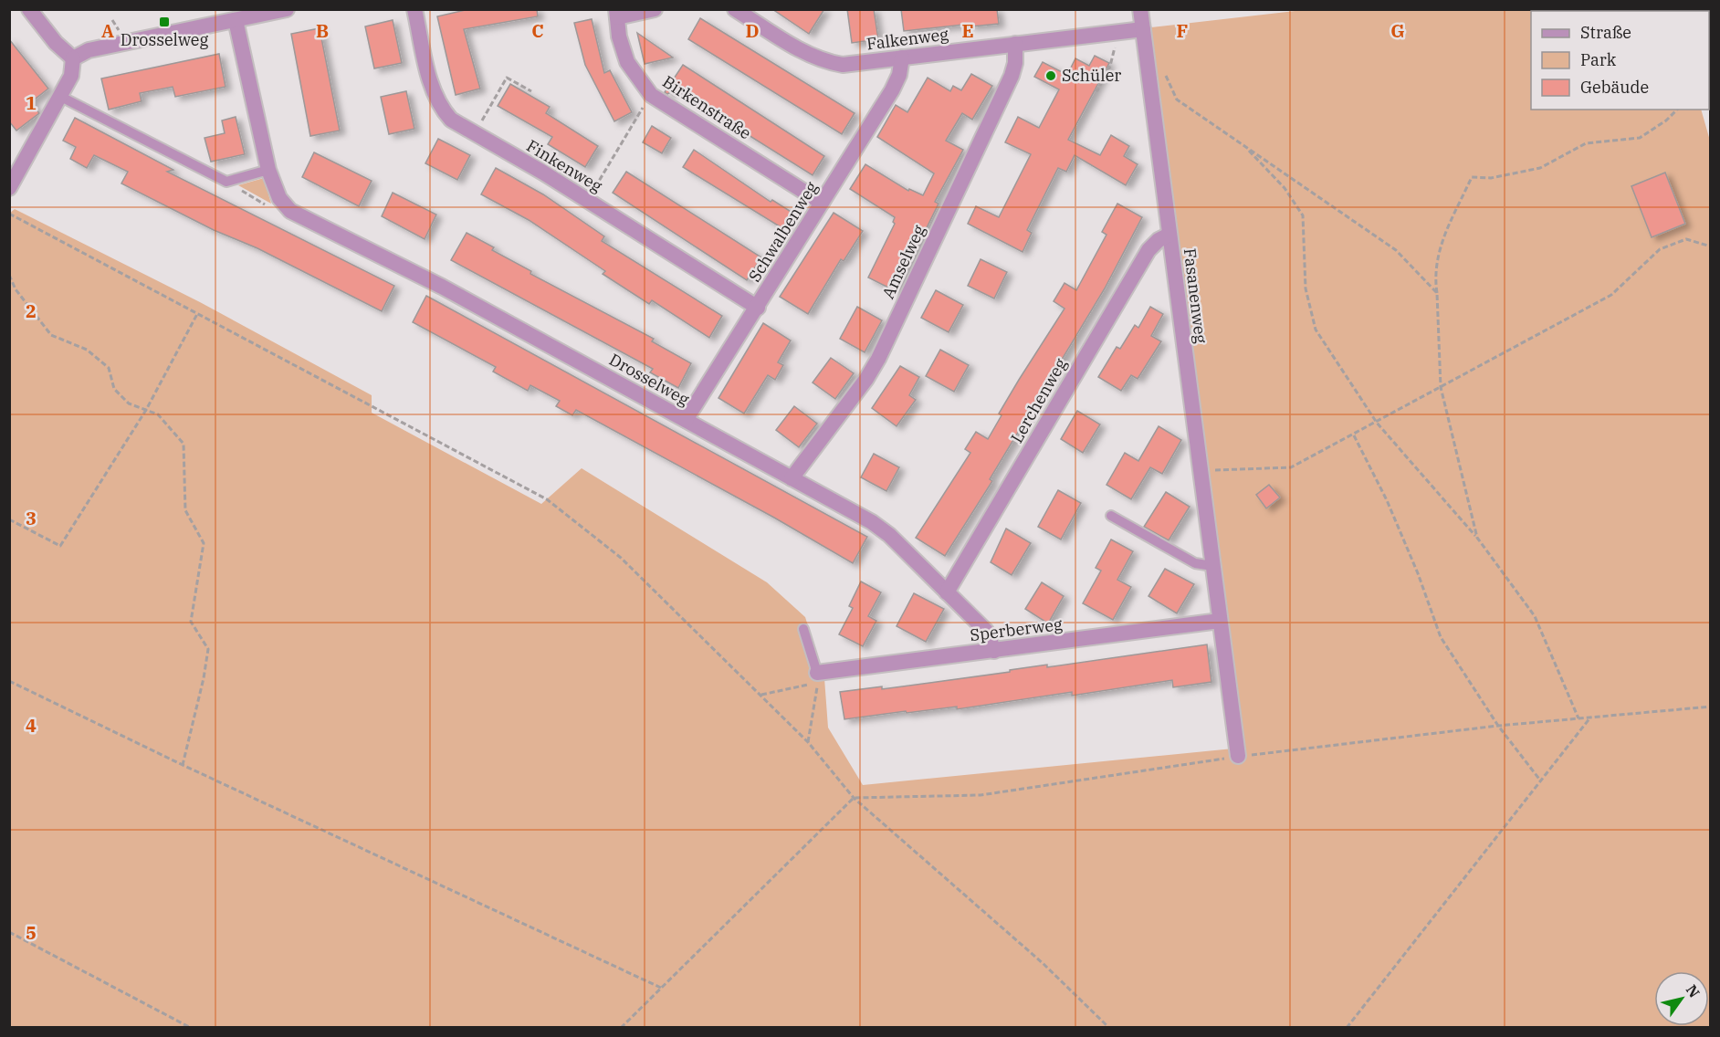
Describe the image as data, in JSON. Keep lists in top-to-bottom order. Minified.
{"streets":{"street":["Falkenweg","Birkenstraße","Finkenweg","Schwalbenweg","Amselweg","Fasanenweg","Drosselweg","Lerchenweg","Sperberweg"]},"crossings":[["Falkenweg","Schwalbenweg"],["Falkenweg","Amselweg"],["Falkenweg","Fasanenweg"],["Birkenstraße","Schwalbenweg"],["Finkenweg","Schwalbenweg"],["Schwalbenweg","Drosselweg"],["Amselweg","Drosselweg"],["Fasanenweg","Lerchenweg"],["Fasanenweg","Sperberweg"],["Drosselweg","Lerchenweg"],["Drosselweg","Sperberweg"]],"places":{"transit":["Drosselweg"],"other":["Schüler"]},"legend":["Straße","Park","Gebäude"],"north":"top right","grid":{"columns":["A","B","C","D","E","F","G"],"rows":["1","2","3","4","5"]}}
